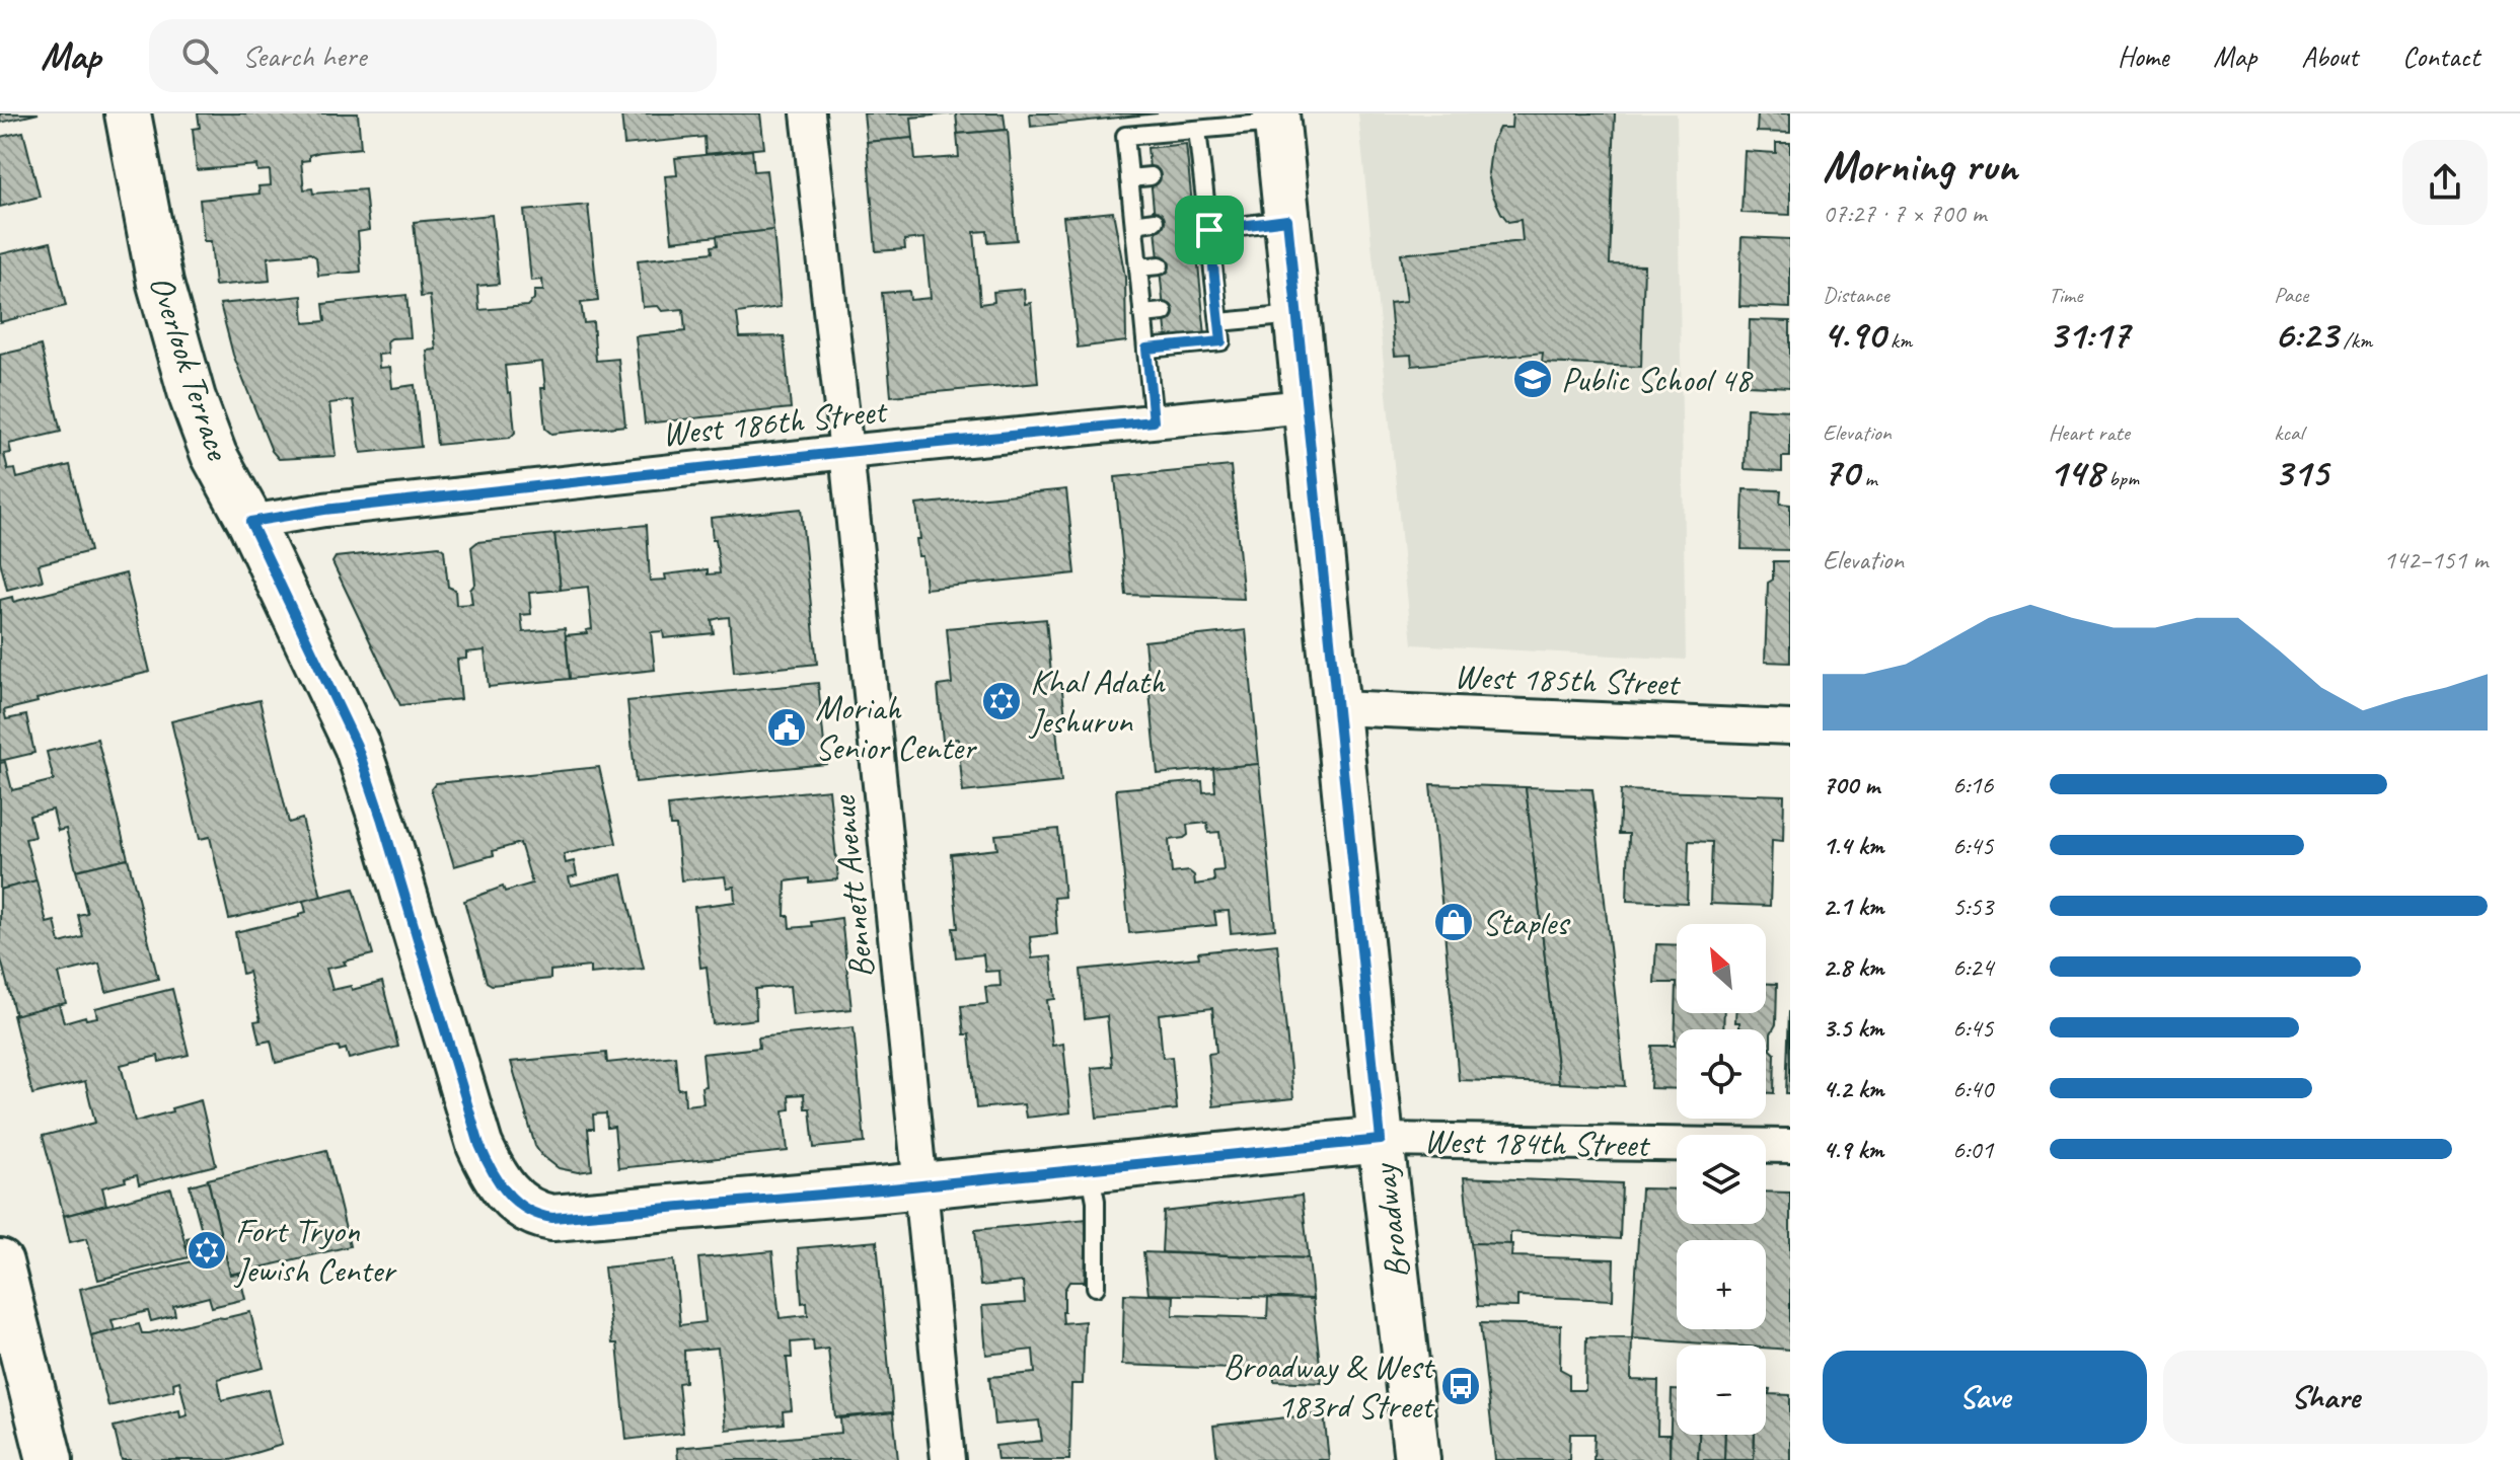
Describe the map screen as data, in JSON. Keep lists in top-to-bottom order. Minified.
{"streets":{"street":["Overlook Terrace","West 186th Street","West 185th Street","Bennett Avenue","West 184th Street","Broadway"]},"crossings":[["Overlook Terrace","West 186th Street"],["Overlook Terrace","West 184th Street"],["West 186th Street","Bennett Avenue"],["West 186th Street","Broadway"],["West 185th Street","Broadway"],["Bennett Avenue","West 184th Street"],["West 184th Street","Broadway"]],"places":{"school or university":["Public School 48"],"synagogue":["Khal Adath Jeshurun","Fort Tryon Jewish Center"],"public building":["Moriah Senior Center"],"shop":["Staples"],"bus stop":["Broadway & West 183rd Street"]},"north":"top left","page":{"header":"Map","search":"Search here","nav":["Home","Map","About","Contact"],"heading":["Morning run","07:27 · 7 × 700 m"],"stats":[["Distance","4.90 km"],["Time","31:17"],["Pace","6:23 /km"],["Elevation","70 m"],["Heart rate","148 bpm"],["kcal","315"]],"chart":["Elevation","142–151 m"],"list":[{"name":"700 m","note":"6:16"},{"name":"1.4 km","note":"6:45"},{"name":"2.1 km","note":"5:53"},{"name":"2.8 km","note":"6:24"},{"name":"3.5 km","note":"6:45"},{"name":"4.2 km","note":"6:40"},{"name":"4.9 km","note":"6:01"}],"map_buttons":["+","−"],"buttons":["Save","Share"]}}
